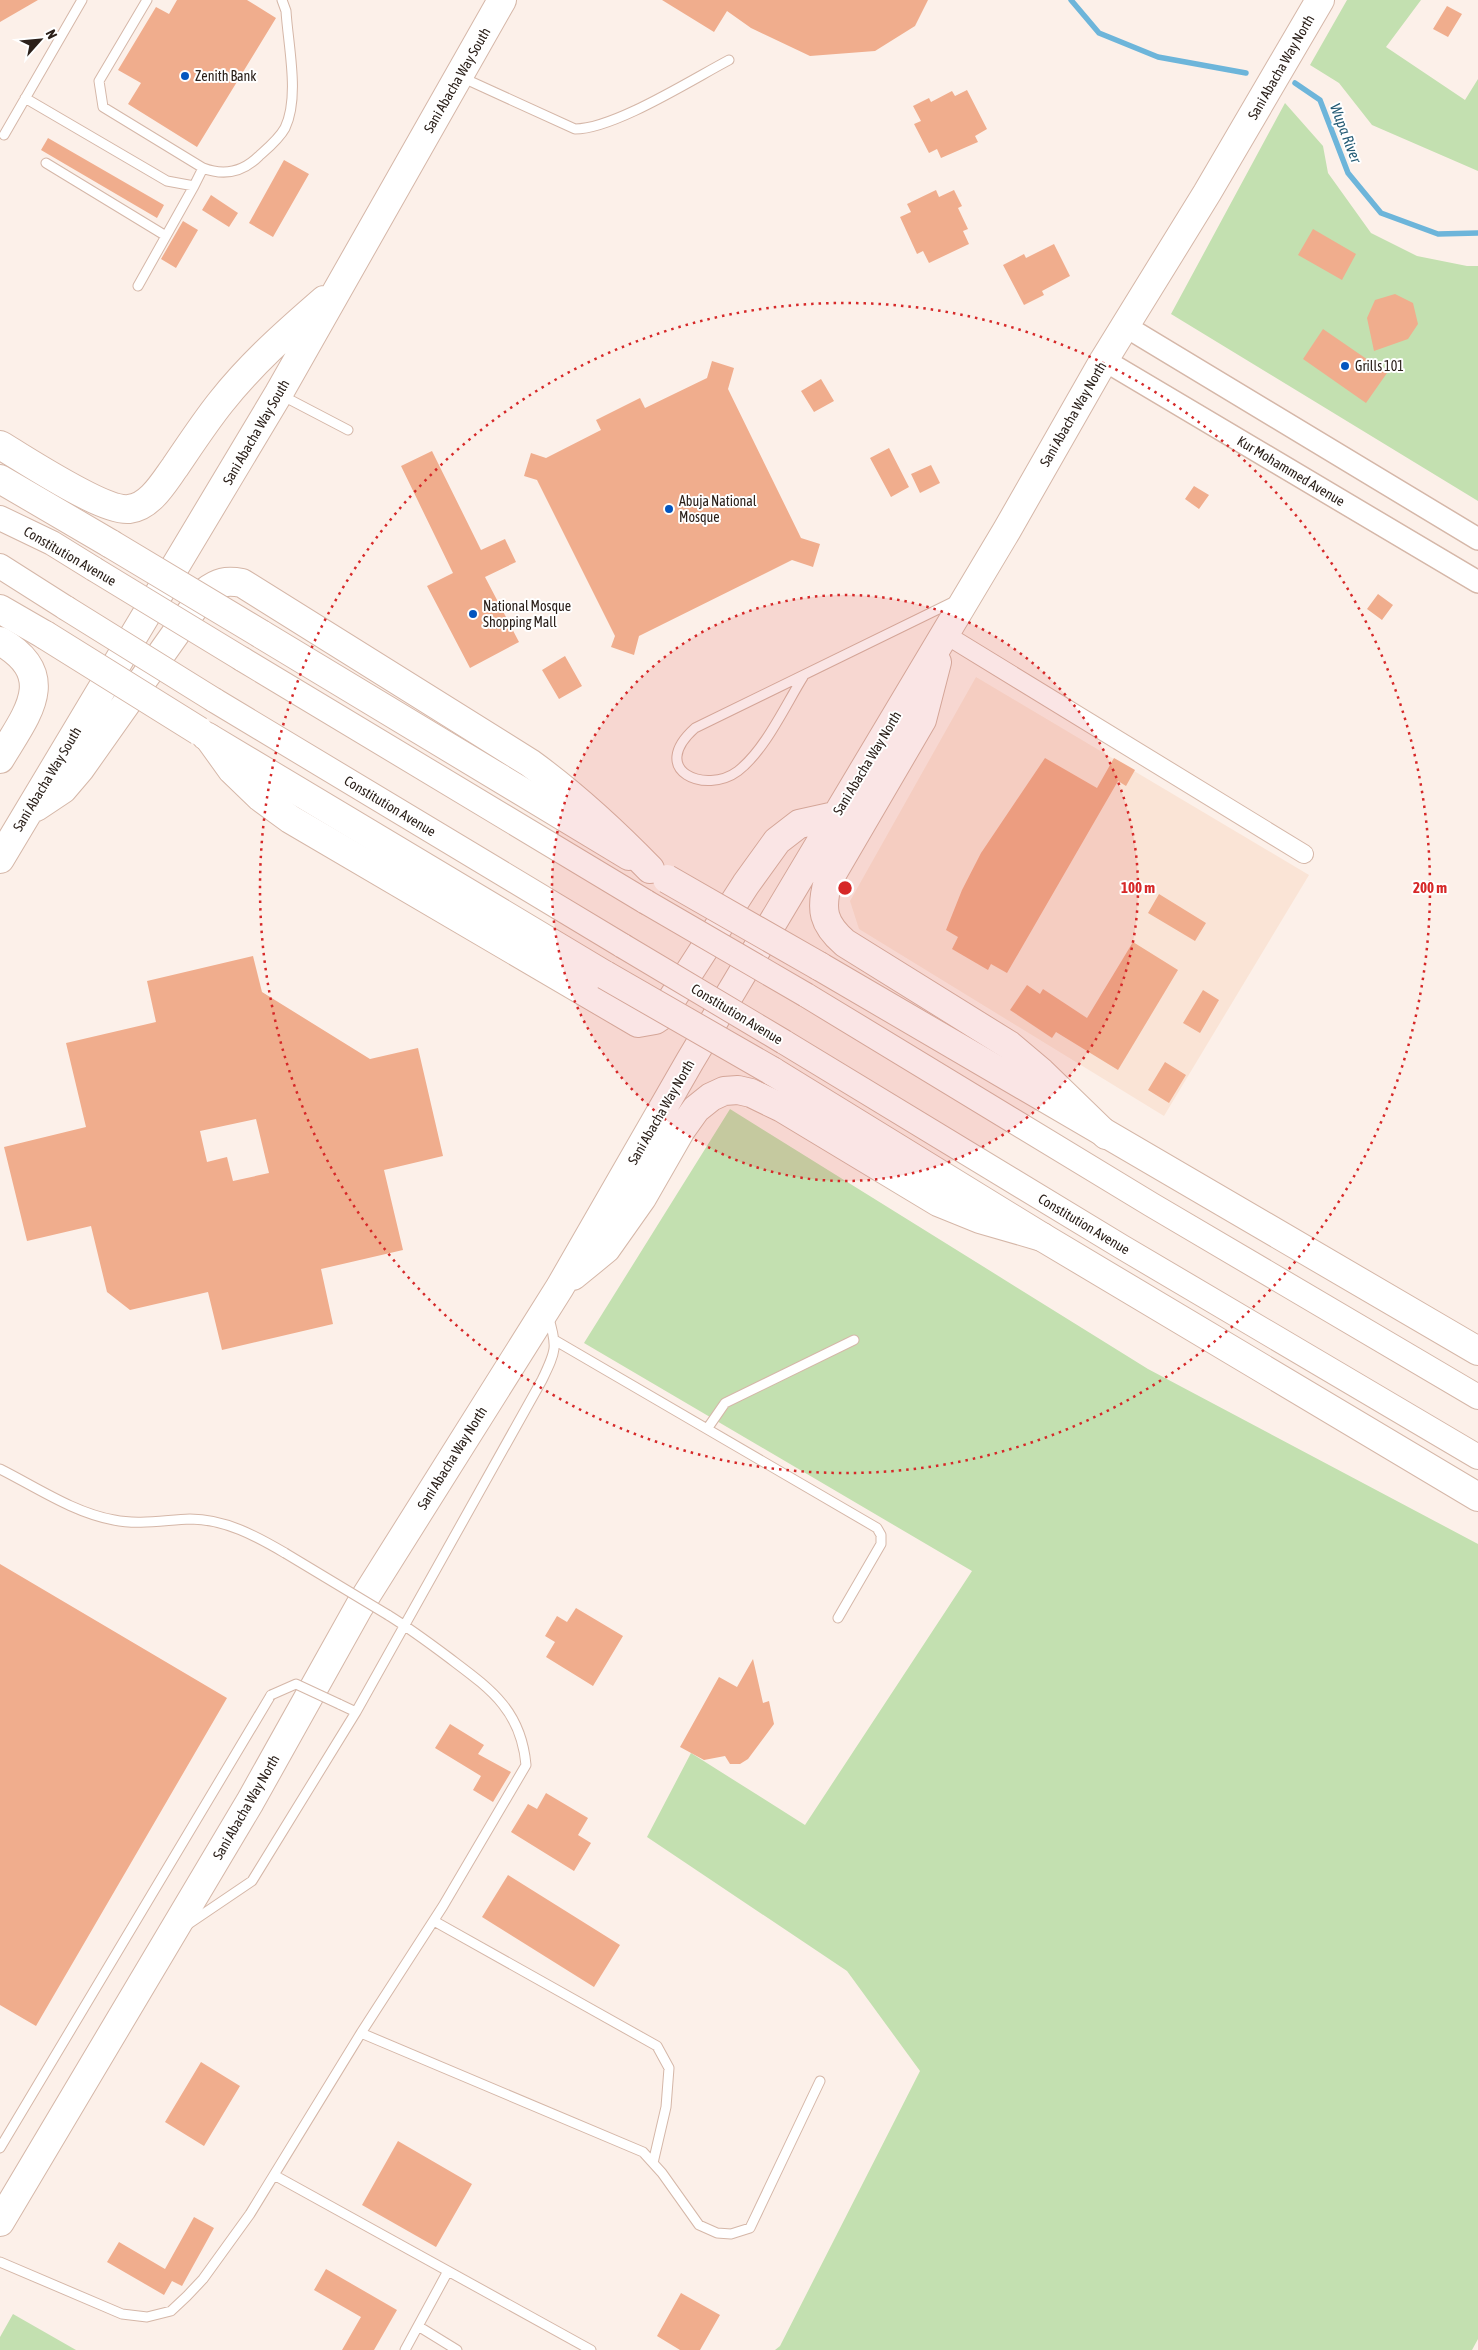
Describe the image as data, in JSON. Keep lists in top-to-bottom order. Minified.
{"streets":{"main road":["Sani Abacha Way North","Sani Abacha Way South","Constitution Avenue"],"street":["Kur Mohammed Avenue"]},"crossings":[["Sani Abacha Way North","Kur Mohammed Avenue"]],"water":["Wupa River"],"places":["Zenith Bank","Grills 101","Abuja National Mosque","National Mosque Shopping Mall"],"north":"top right","rings":["100 m","200 m"]}
